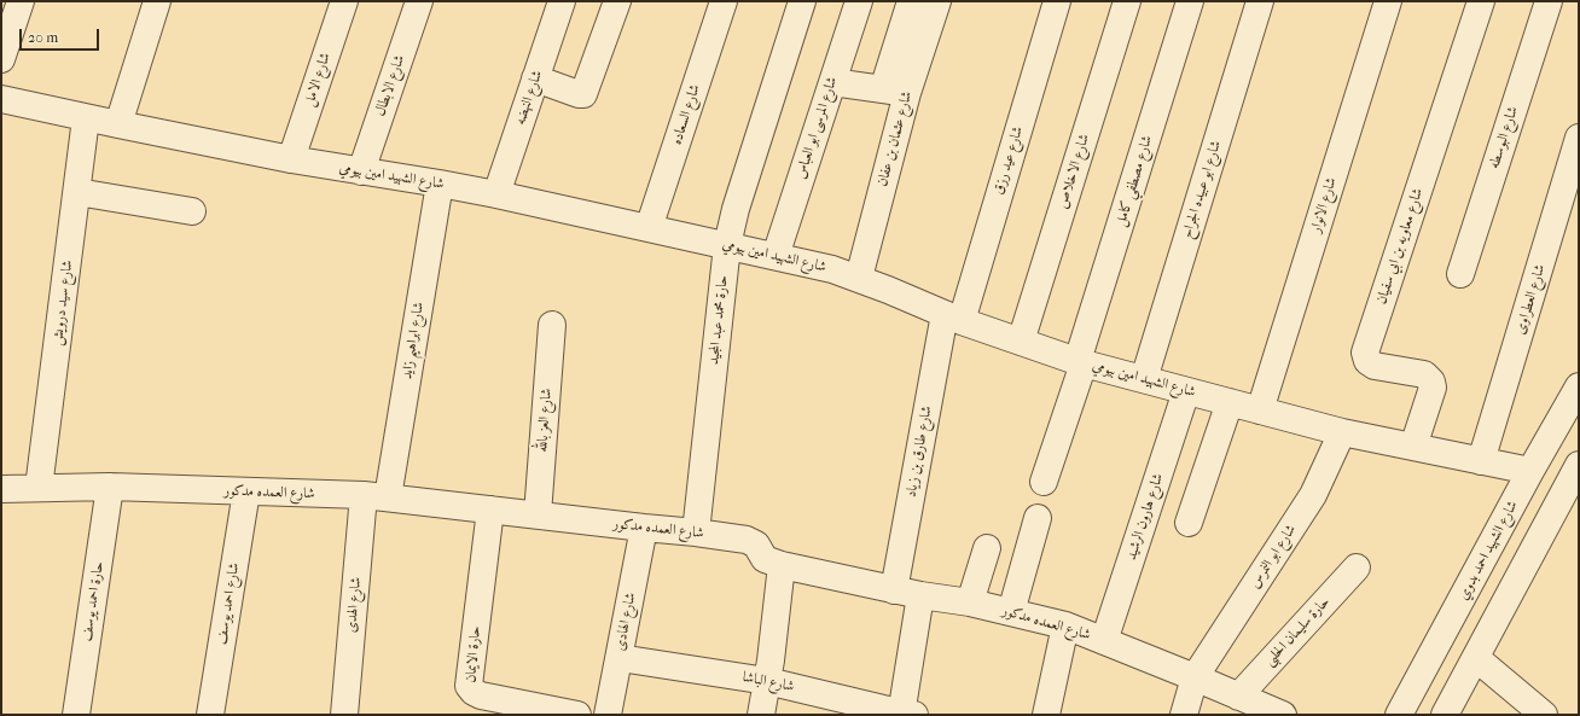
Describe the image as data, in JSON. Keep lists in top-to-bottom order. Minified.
{"streets":{"street":["شارع الامل","شارع الابطال","شارع النهضه","شارع السعاده","شارع المرسى ابو العباس","شارع البوسطه","شارع عثمان بن عفان","شارع عيد رزق","شارع الاخلاص","شارع الشهيد امين بيومي","شارع مصطفي كامل","شارع ابو عبيده الجراح","شارع الانوار","شارع معاويه بن ابي سفيان","شارع العطراوى","شارع سيد درويش","حارة محمد عبد المجيد","شارع ابراهيم زايد","شارع العز بالله","شارع طارق بن زياد","شارع العمده مدكور","شارع هارون الرشيد","شارع الشهيد احمد بدوي","شارع ابو النمرس","حارة احمد يوسف","شارع احمد يوسف","شارع الهدى","شارع الهادى","حارة سليمان الحلبى","حارة الايمان","شارع الباشا"]},"crossings":[["شارع الامل","شارع الشهيد امين بيومي"],["شارع الابطال","شارع الشهيد امين بيومي"],["شارع النهضه","شارع الشهيد امين بيومي"],["شارع السعاده","شارع الشهيد امين بيومي"],["شارع المرسى ابو العباس","شارع الشهيد امين بيومي"],["شارع عثمان بن عفان","شارع الشهيد امين بيومي"],["شارع عيد رزق","شارع الشهيد امين بيومي"],["شارع عيد رزق","شارع طارق بن زياد"],["شارع الاخلاص","شارع الشهيد امين بيومي"],["شارع الشهيد امين بيومي","شارع مصطفي كامل"],["شارع الشهيد امين بيومي","شارع ابو عبيده الجراح"],["شارع الشهيد امين بيومي","شارع الانوار"],["شارع الشهيد امين بيومي","شارع معاويه بن ابي سفيان"],["شارع الشهيد امين بيومي","شارع العطراوى"],["شارع الشهيد امين بيومي","شارع سيد درويش"],["شارع الشهيد امين بيومي","حارة محمد عبد المجيد"],["شارع الشهيد امين بيومي","شارع ابراهيم زايد"],["شارع الشهيد امين بيومي","شارع طارق بن زياد"],["شارع الشهيد امين بيومي","شارع هارون الرشيد"],["شارع الشهيد امين بيومي","شارع الشهيد احمد بدوي"],["شارع الشهيد امين بيومي","شارع ابو النمرس"],["شارع سيد درويش","شارع العمده مدكور"],["حارة محمد عبد المجيد","شارع العمده مدكور"],["شارع ابراهيم زايد","شارع العمده مدكور"],["شارع ابراهيم زايد","شارع الهدى"],["شارع العز بالله","شارع العمده مدكور"],["شارع طارق بن زياد","شارع العمده مدكور"],["شارع العمده مدكور","شارع هارون الرشيد"],["شارع العمده مدكور","شارع ابو النمرس"],["شارع العمده مدكور","حارة احمد يوسف"],["شارع العمده مدكور","شارع احمد يوسف"],["شارع العمده مدكور","شارع الهدى"],["شارع العمده مدكور","شارع الهادى"],["شارع العمده مدكور","حارة سليمان الحلبى"],["شارع العمده مدكور","حارة الايمان"],["شارع الهادى","شارع الباشا"]],"scale_bar":"20 m"}
